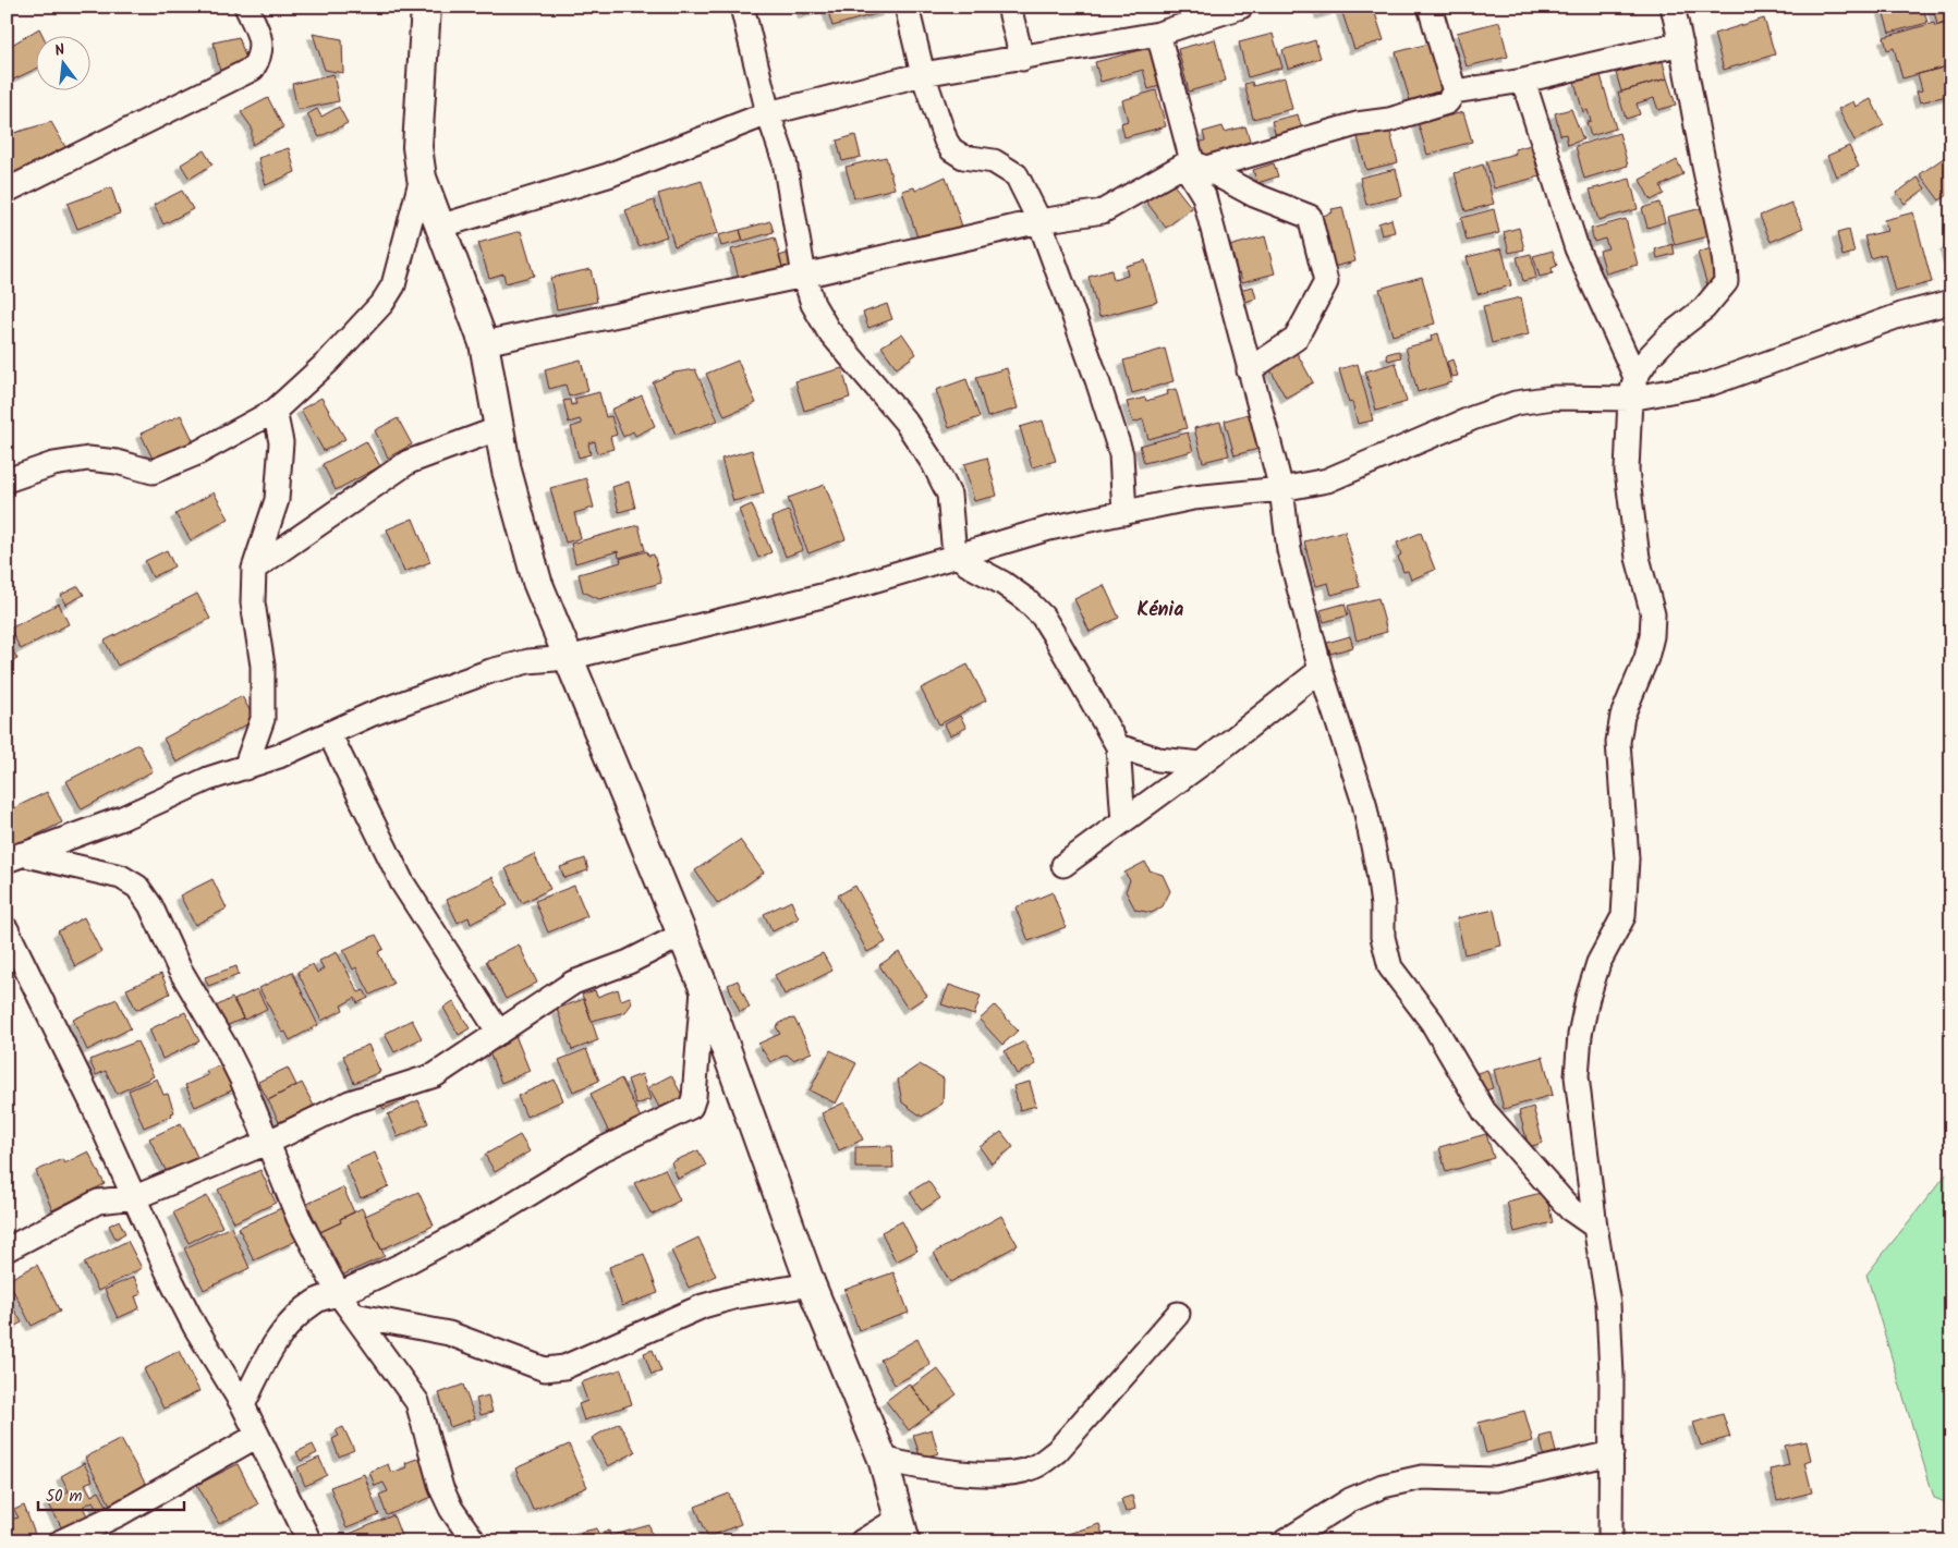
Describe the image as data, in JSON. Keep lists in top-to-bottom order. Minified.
{"districts":["Kénia"],"scale_bar":"50 m","north":"top"}
